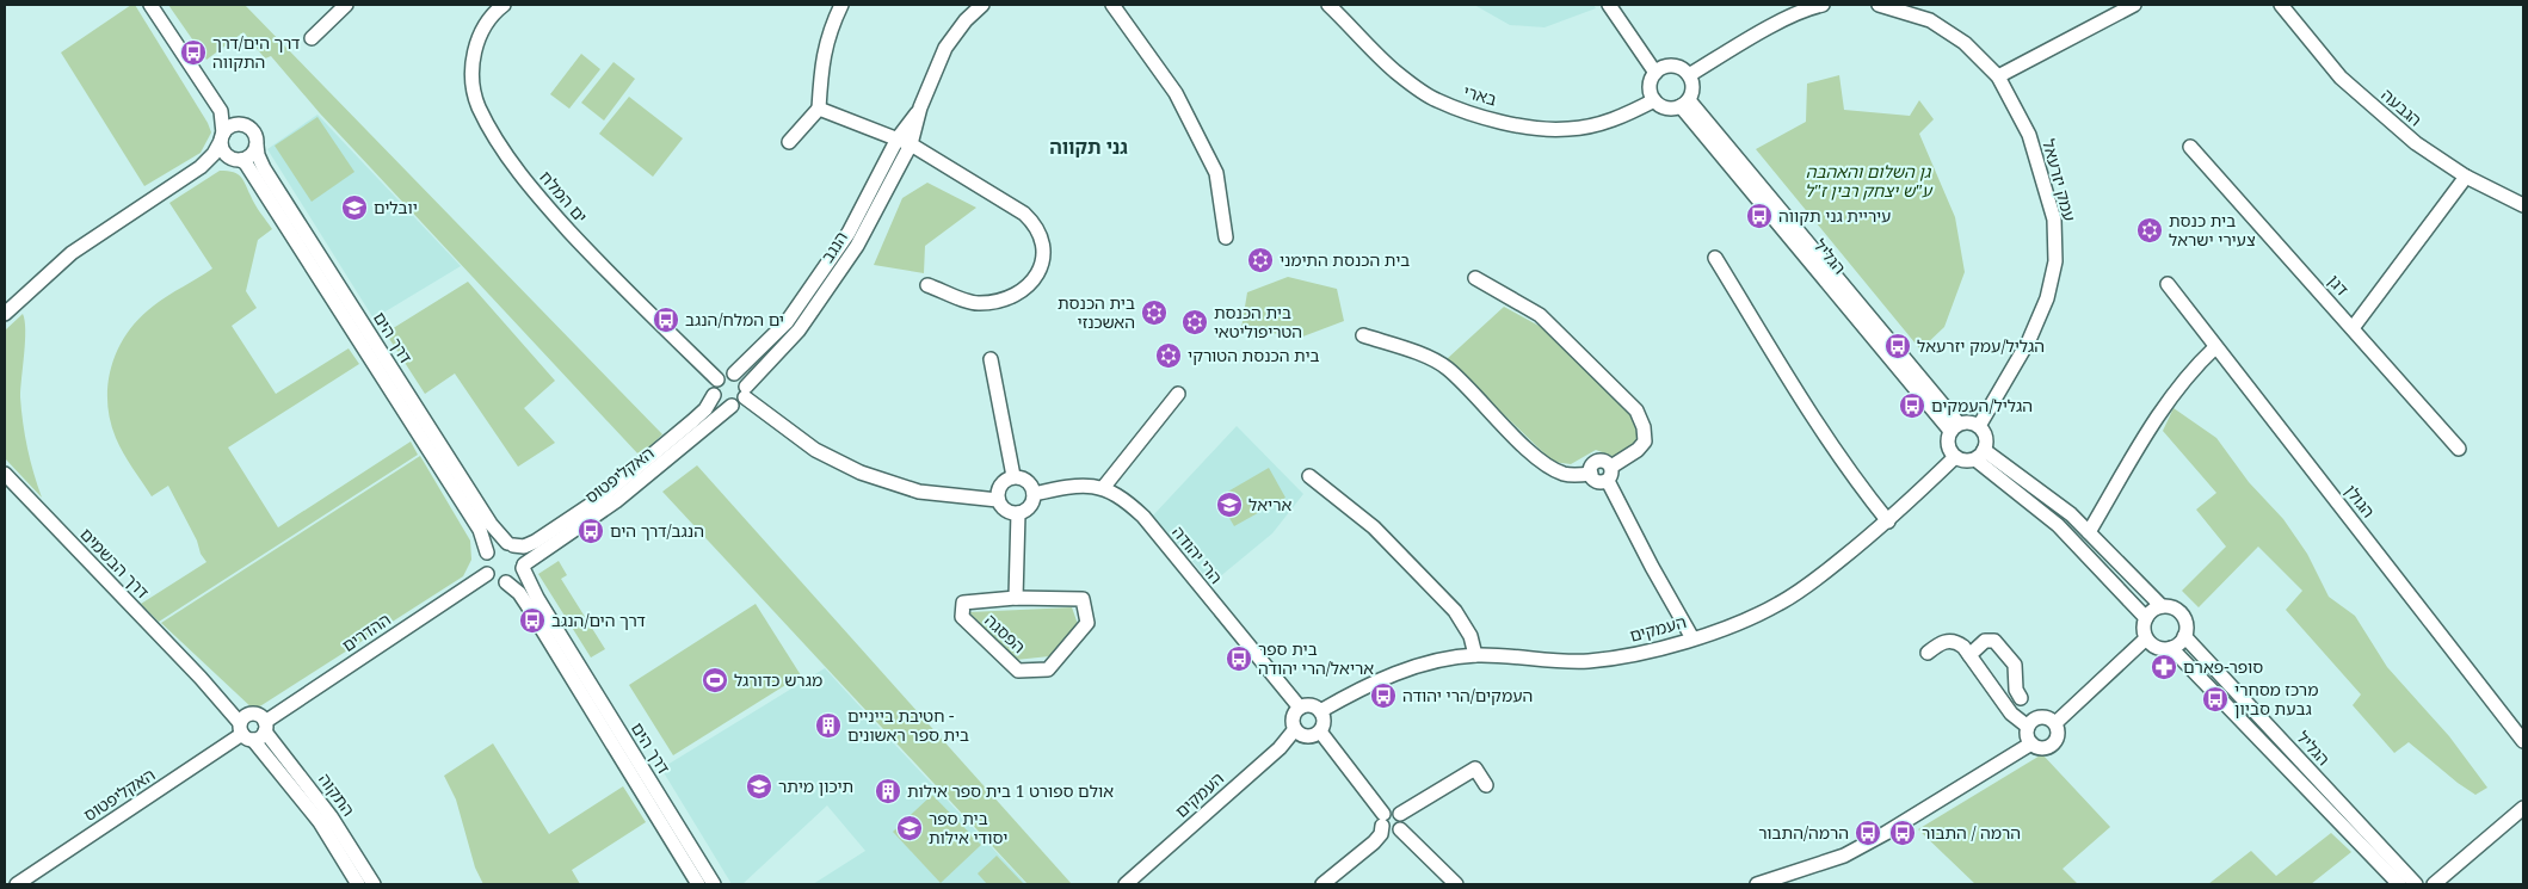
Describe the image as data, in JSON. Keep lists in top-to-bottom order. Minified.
{"streets":{"street":["בארי","הגבעה","עמק יזרעאל","ים המלח","הנגב","הגליל","דגן","דרך הים","האקליפטוס","הגולן","הרי יהודה","דרך הבשמים","העמקים","ההדרים","הפסגה","התקוה"]},"crossings":[["בארי","הגליל"],["עמק יזרעאל","הגליל"],["עמק יזרעאל","העמקים"],["ים המלח","הנגב"],["ים המלח","האקליפטוס"],["הנגב","האקליפטוס"],["הגליל","העמקים"],["דרך הים","האקליפטוס"],["דרך הים","ההדרים"],["האקליפטוס","דרך הבשמים"],["האקליפטוס","ההדרים"],["האקליפטוס","התקוה"],["הרי יהודה","העמקים"],["דרך הבשמים","ההדרים"],["דרך הבשמים","התקוה"],["ההדרים","התקוה"]],"districts":["גני תקווה"],"parks":["גן השלום והאהבה ע\"ש יצחק רבין ז\"ל"],"places":{"bus stop":["דרך הים/דרך התקווה","עיריית גני תקווה","ים המלח/הנגב","הגליל/עמק יזרעאל","הגליל/העמקים","הנגב/דרך הים","דרך הים/הנגב","בית ספר אריאל/הרי יהודה","העמקים/הרי יהודה","מרכז מסחרי גבעת סביון","הרמה/התבור","הרמה / התבור"],"school or university":["יובלים","אריאל","תיכון מיתר","בית ספר יסודי אילות"],"synagogue":["בית כנסת צעירי ישראל","בית הכנסת התימני","בית הכנסת האשכנזי","בית הכנסת הטריפוליטאי","בית הכנסת הטורקי"],"pharmacy":["סופר-פארם"],"sports":["מגרש כדורגל"],"building":["חטיבת בייניים - בית ספר ראשונים","אולם ספורט 1 בית ספר אילות"]}}
